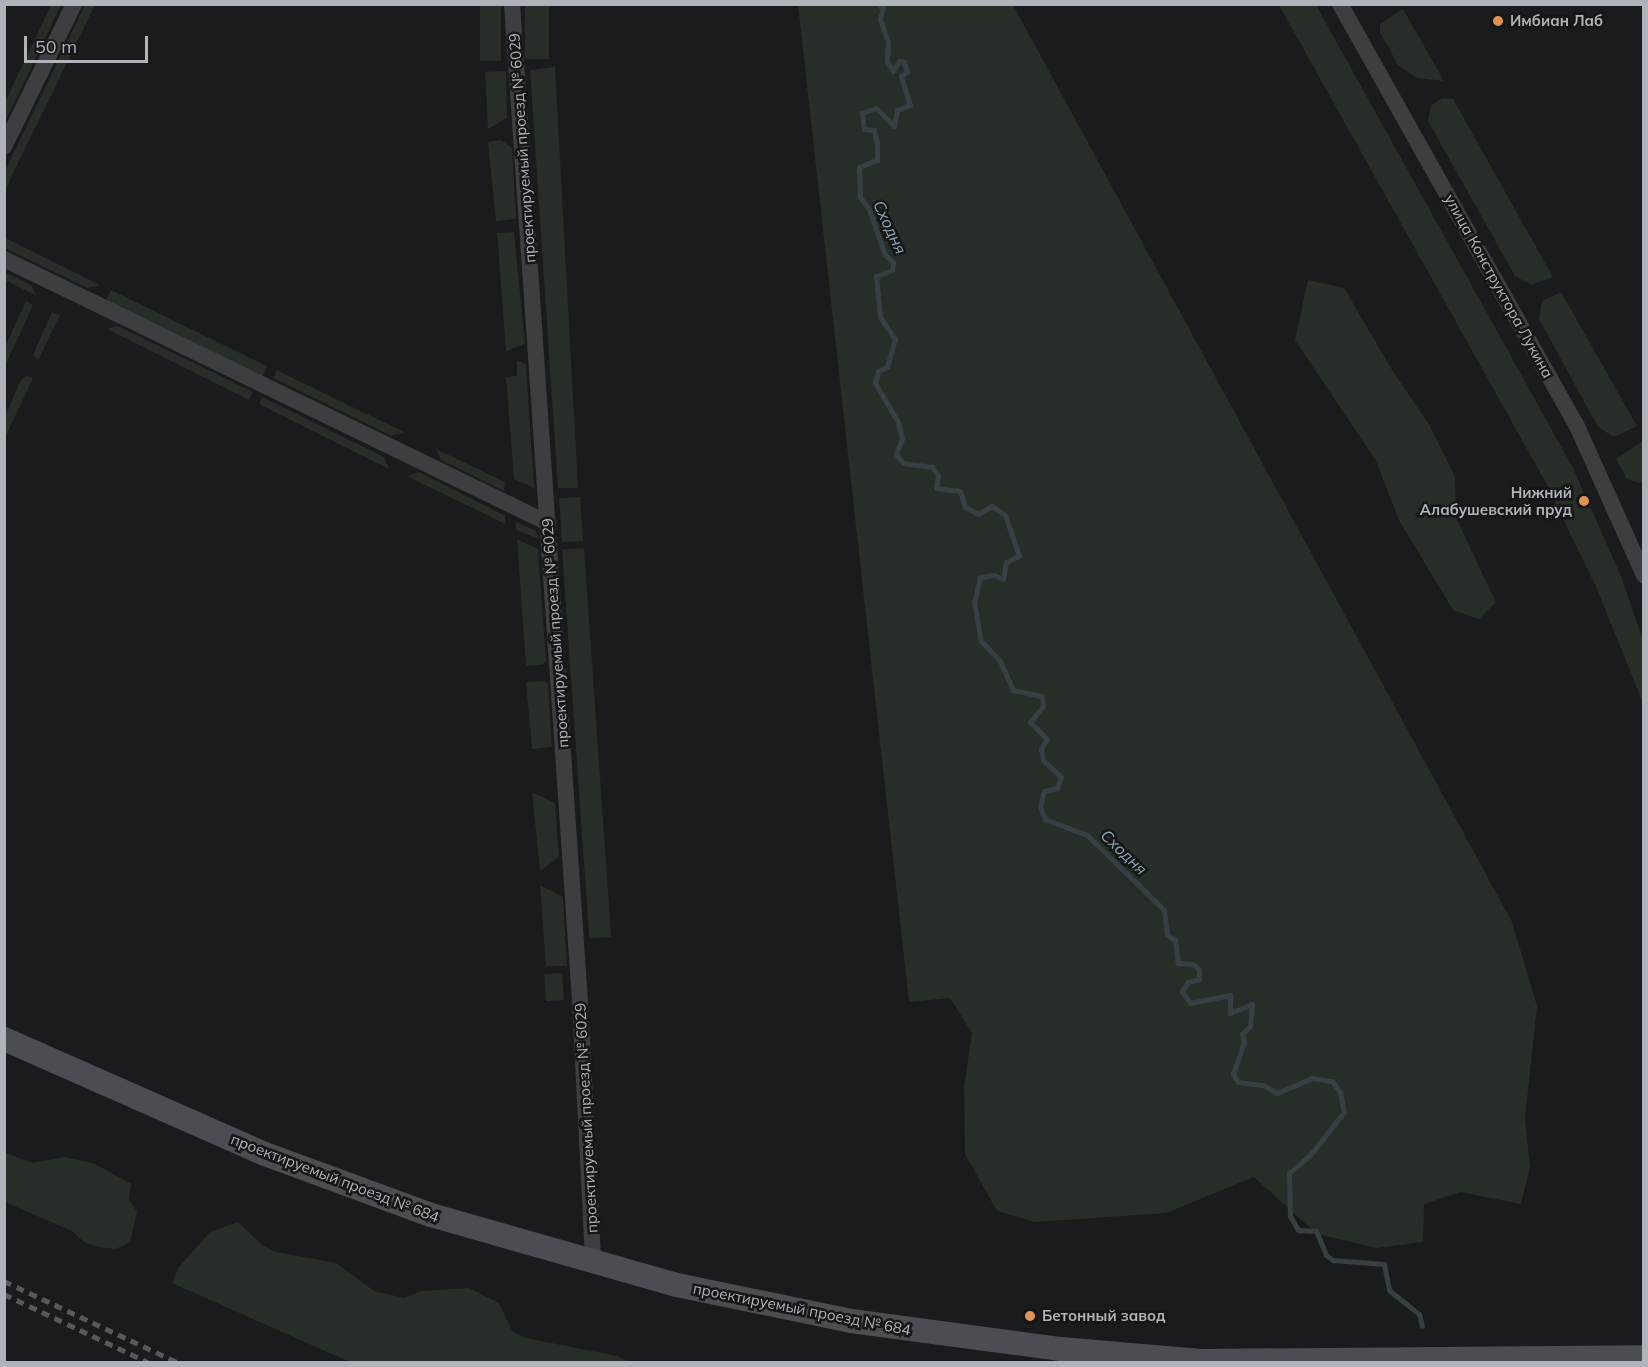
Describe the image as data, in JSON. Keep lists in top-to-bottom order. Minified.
{"streets":{"street":["проектируемый проезд № 6029","улица Конструктора Лукина","проектируемый проезд № 684"]},"crossings":[["проектируемый проезд № 6029","проектируемый проезд № 684"]],"water":["Сходня"],"places":["Имбиан Лаб","Нижний Алабушевский пруд","Бетонный завод"],"scale_bar":"50 m"}
